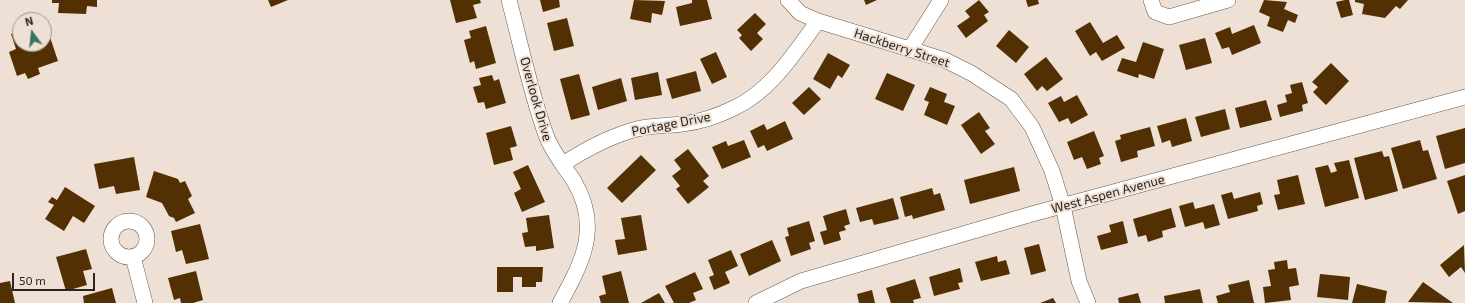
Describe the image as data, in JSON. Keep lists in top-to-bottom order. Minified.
{"streets":{"street":["Hackberry Street","Overlook Drive","Portage Drive","West Aspen Avenue"]},"crossings":[["Hackberry Street","Portage Drive"],["Hackberry Street","West Aspen Avenue"],["Overlook Drive","Portage Drive"]],"scale_bar":"50 m","north":"top"}
